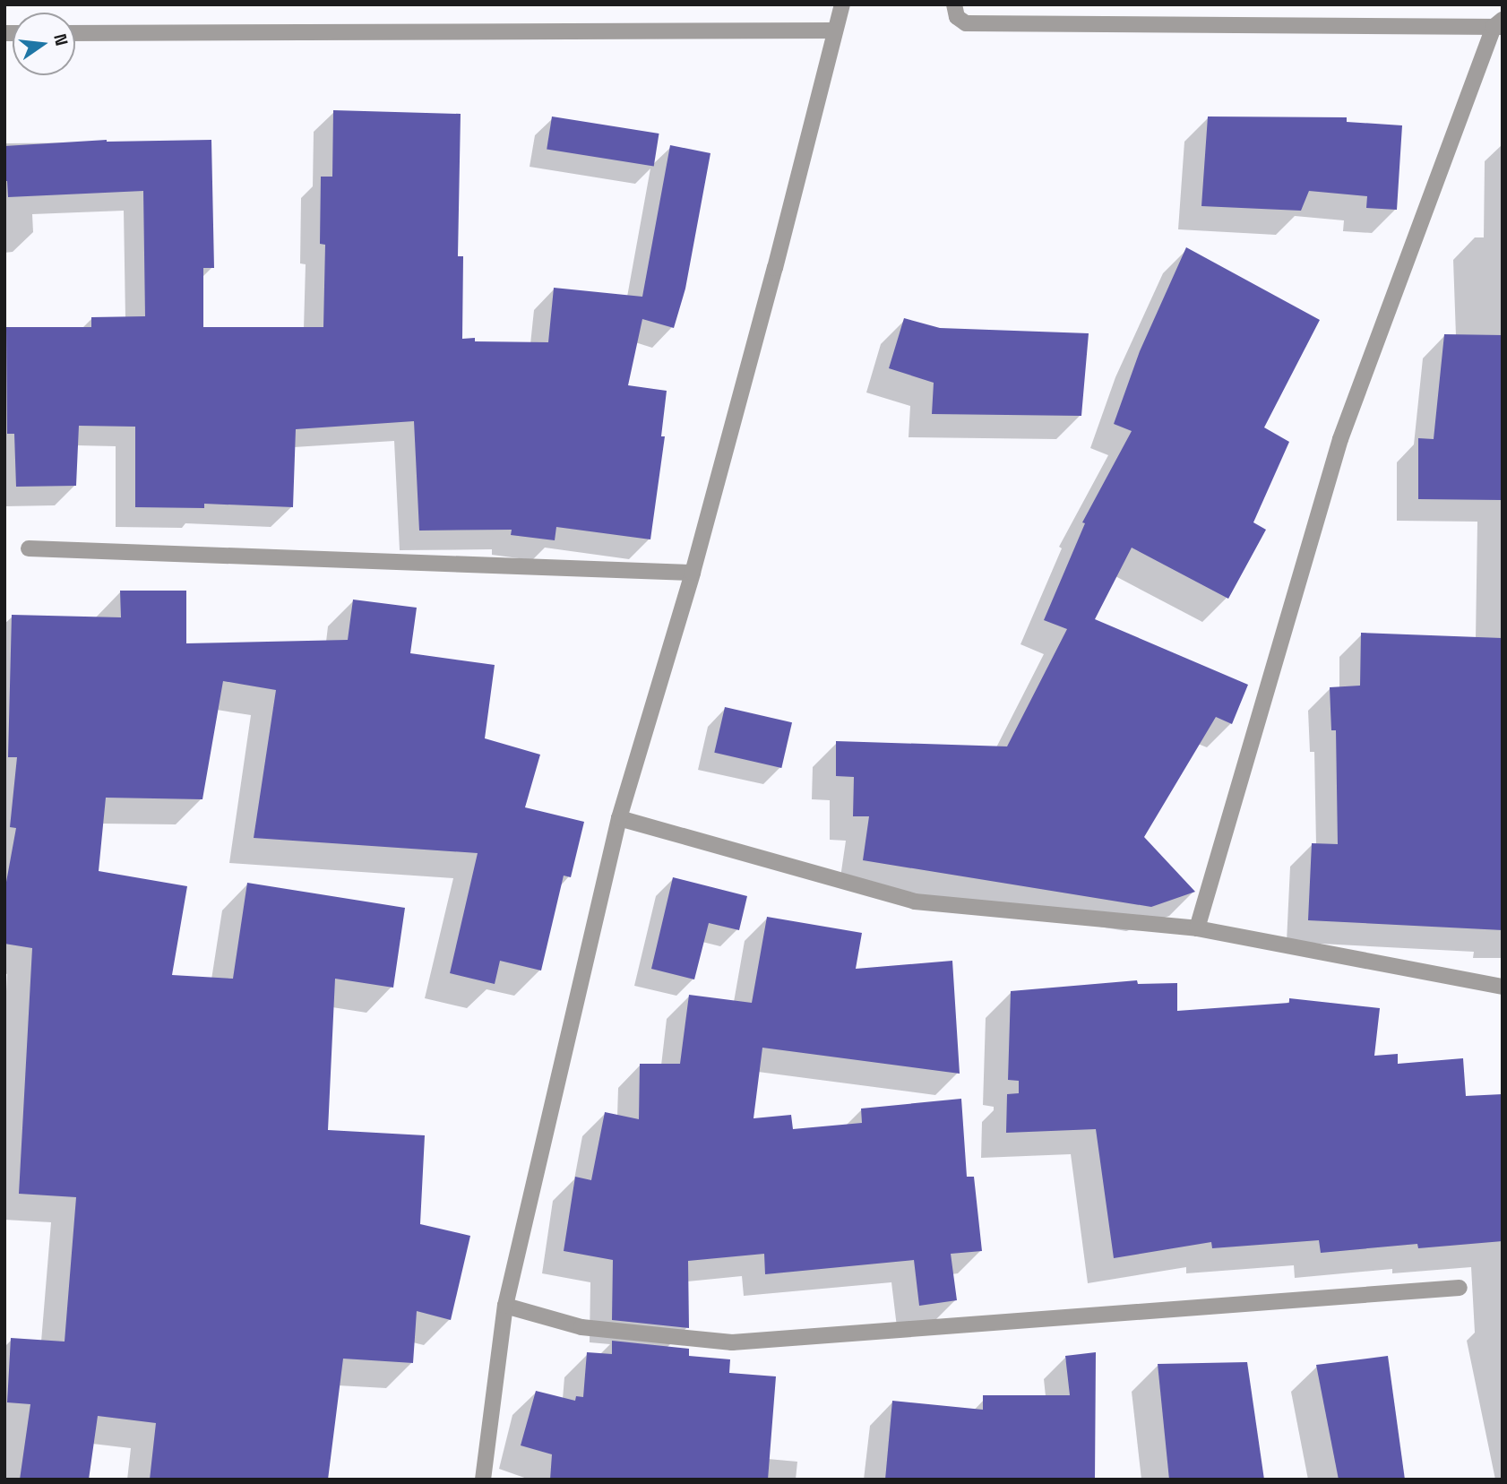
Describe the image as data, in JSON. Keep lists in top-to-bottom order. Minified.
{"north":"right"}
